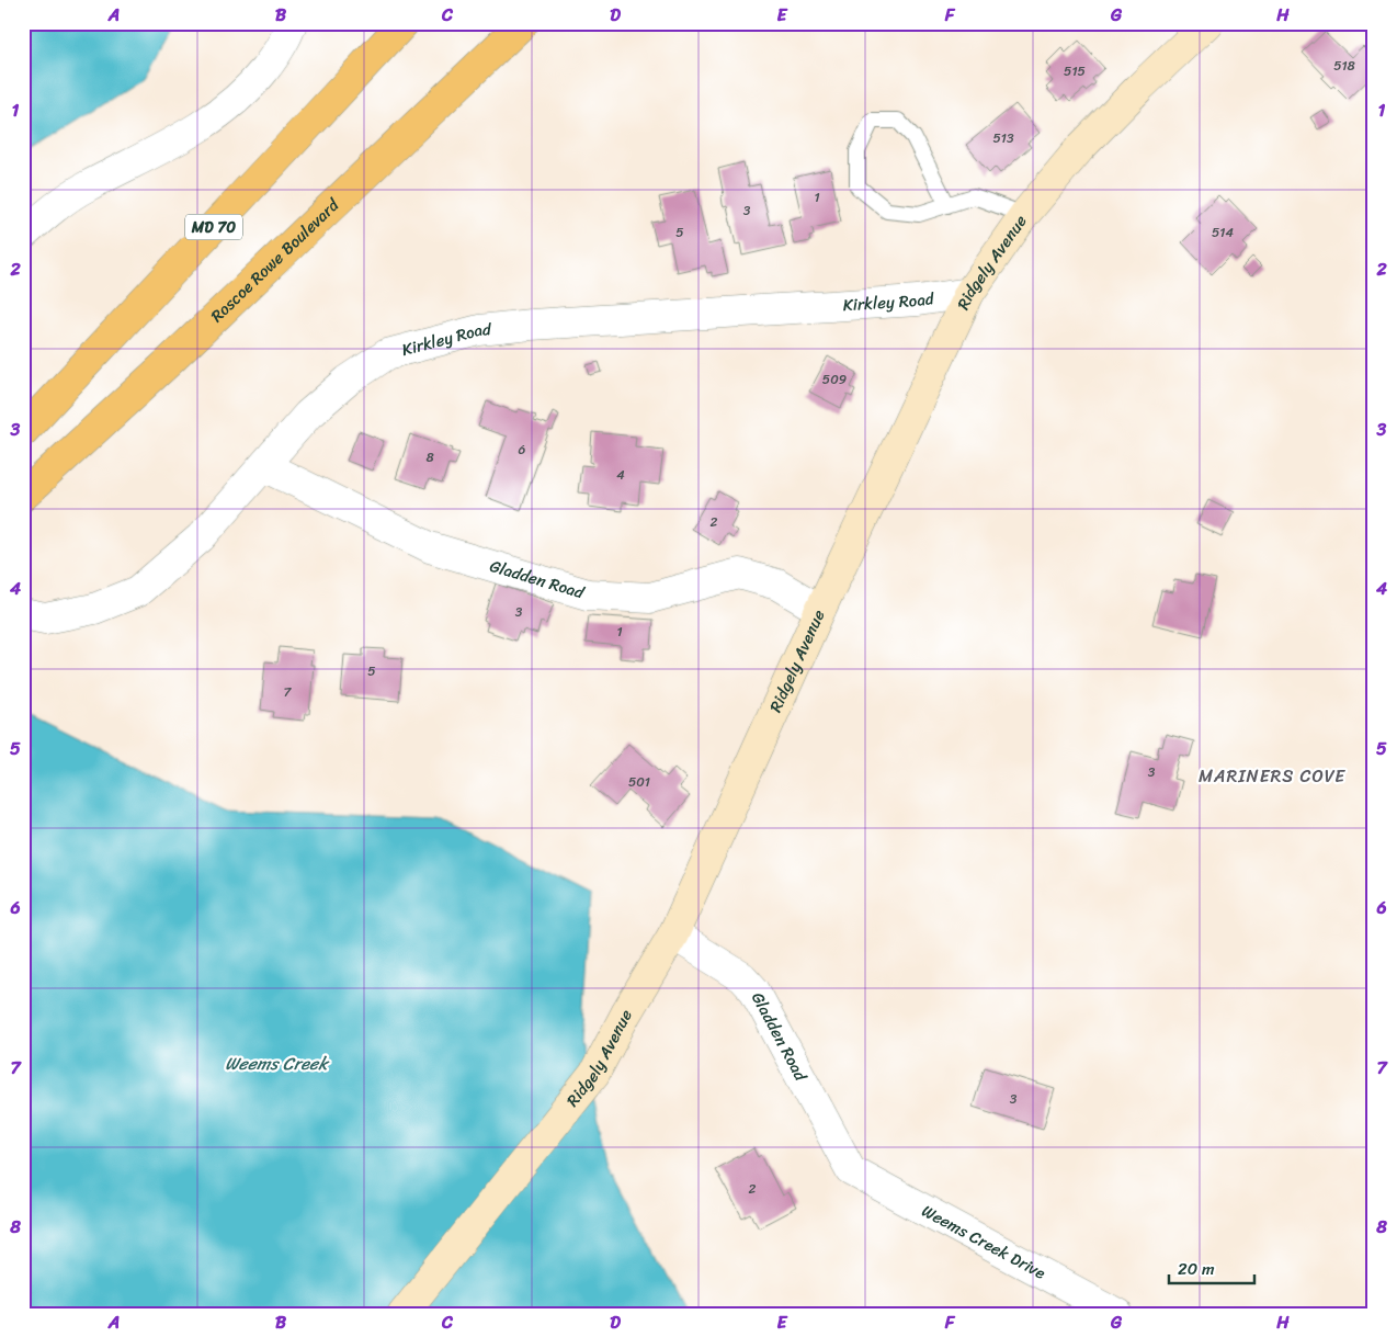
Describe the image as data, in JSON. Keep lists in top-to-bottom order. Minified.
{"streets":{"main road":["MD 70","Roscoe Rowe Boulevard","Ridgely Avenue"],"street":["Kirkley Road","Gladden Road","Weems Creek Drive"]},"crossings":[["Ridgely Avenue","Kirkley Road"],["Ridgely Avenue","Gladden Road"],["Kirkley Road","Gladden Road"],["Gladden Road","Weems Creek Drive"]],"districts":["MARINERS COVE"],"water":["Weems Creek"],"house_numbers":["518","515","513","1","3","5","514","509","6","8","4","2","3","1","5","7","3","501","3","2"],"scale_bar":"20 m","grid":{"columns":["A","B","C","D","E","F","G","H"],"rows":["1","2","3","4","5","6","7","8"]}}
